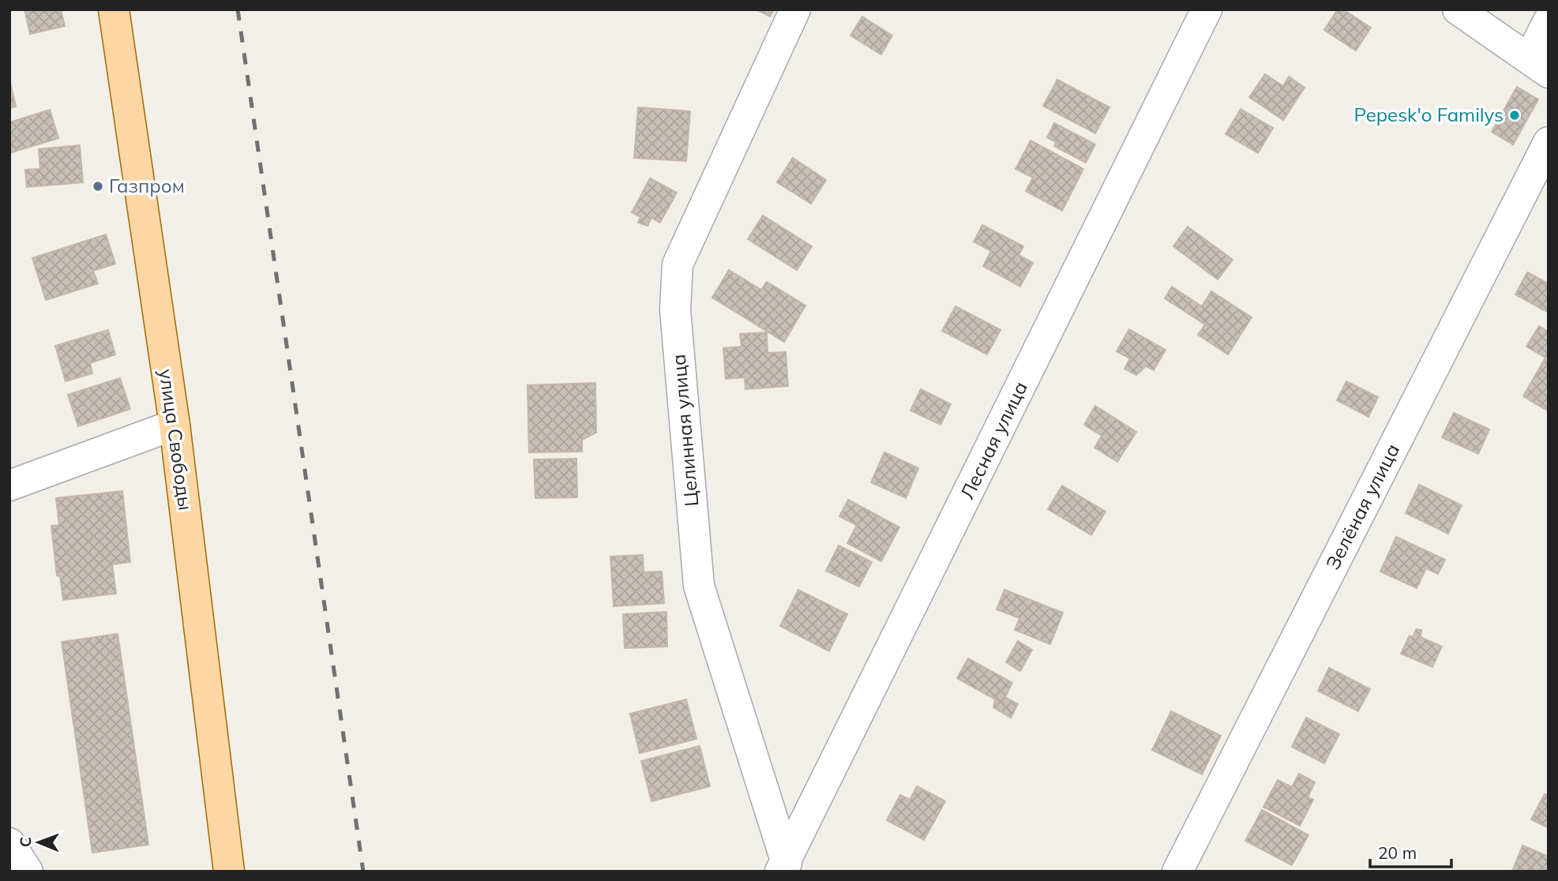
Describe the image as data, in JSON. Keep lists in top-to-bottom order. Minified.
{"streets":{"main road":["улица Свободы"],"street":["Целинная улица","Лесная улица","Зелёная улица"]},"crossings":[["Целинная улица","Лесная улица"]],"places":["Pepesk'o Familys","Газпром"],"scale_bar":"20 m","north":"left"}
